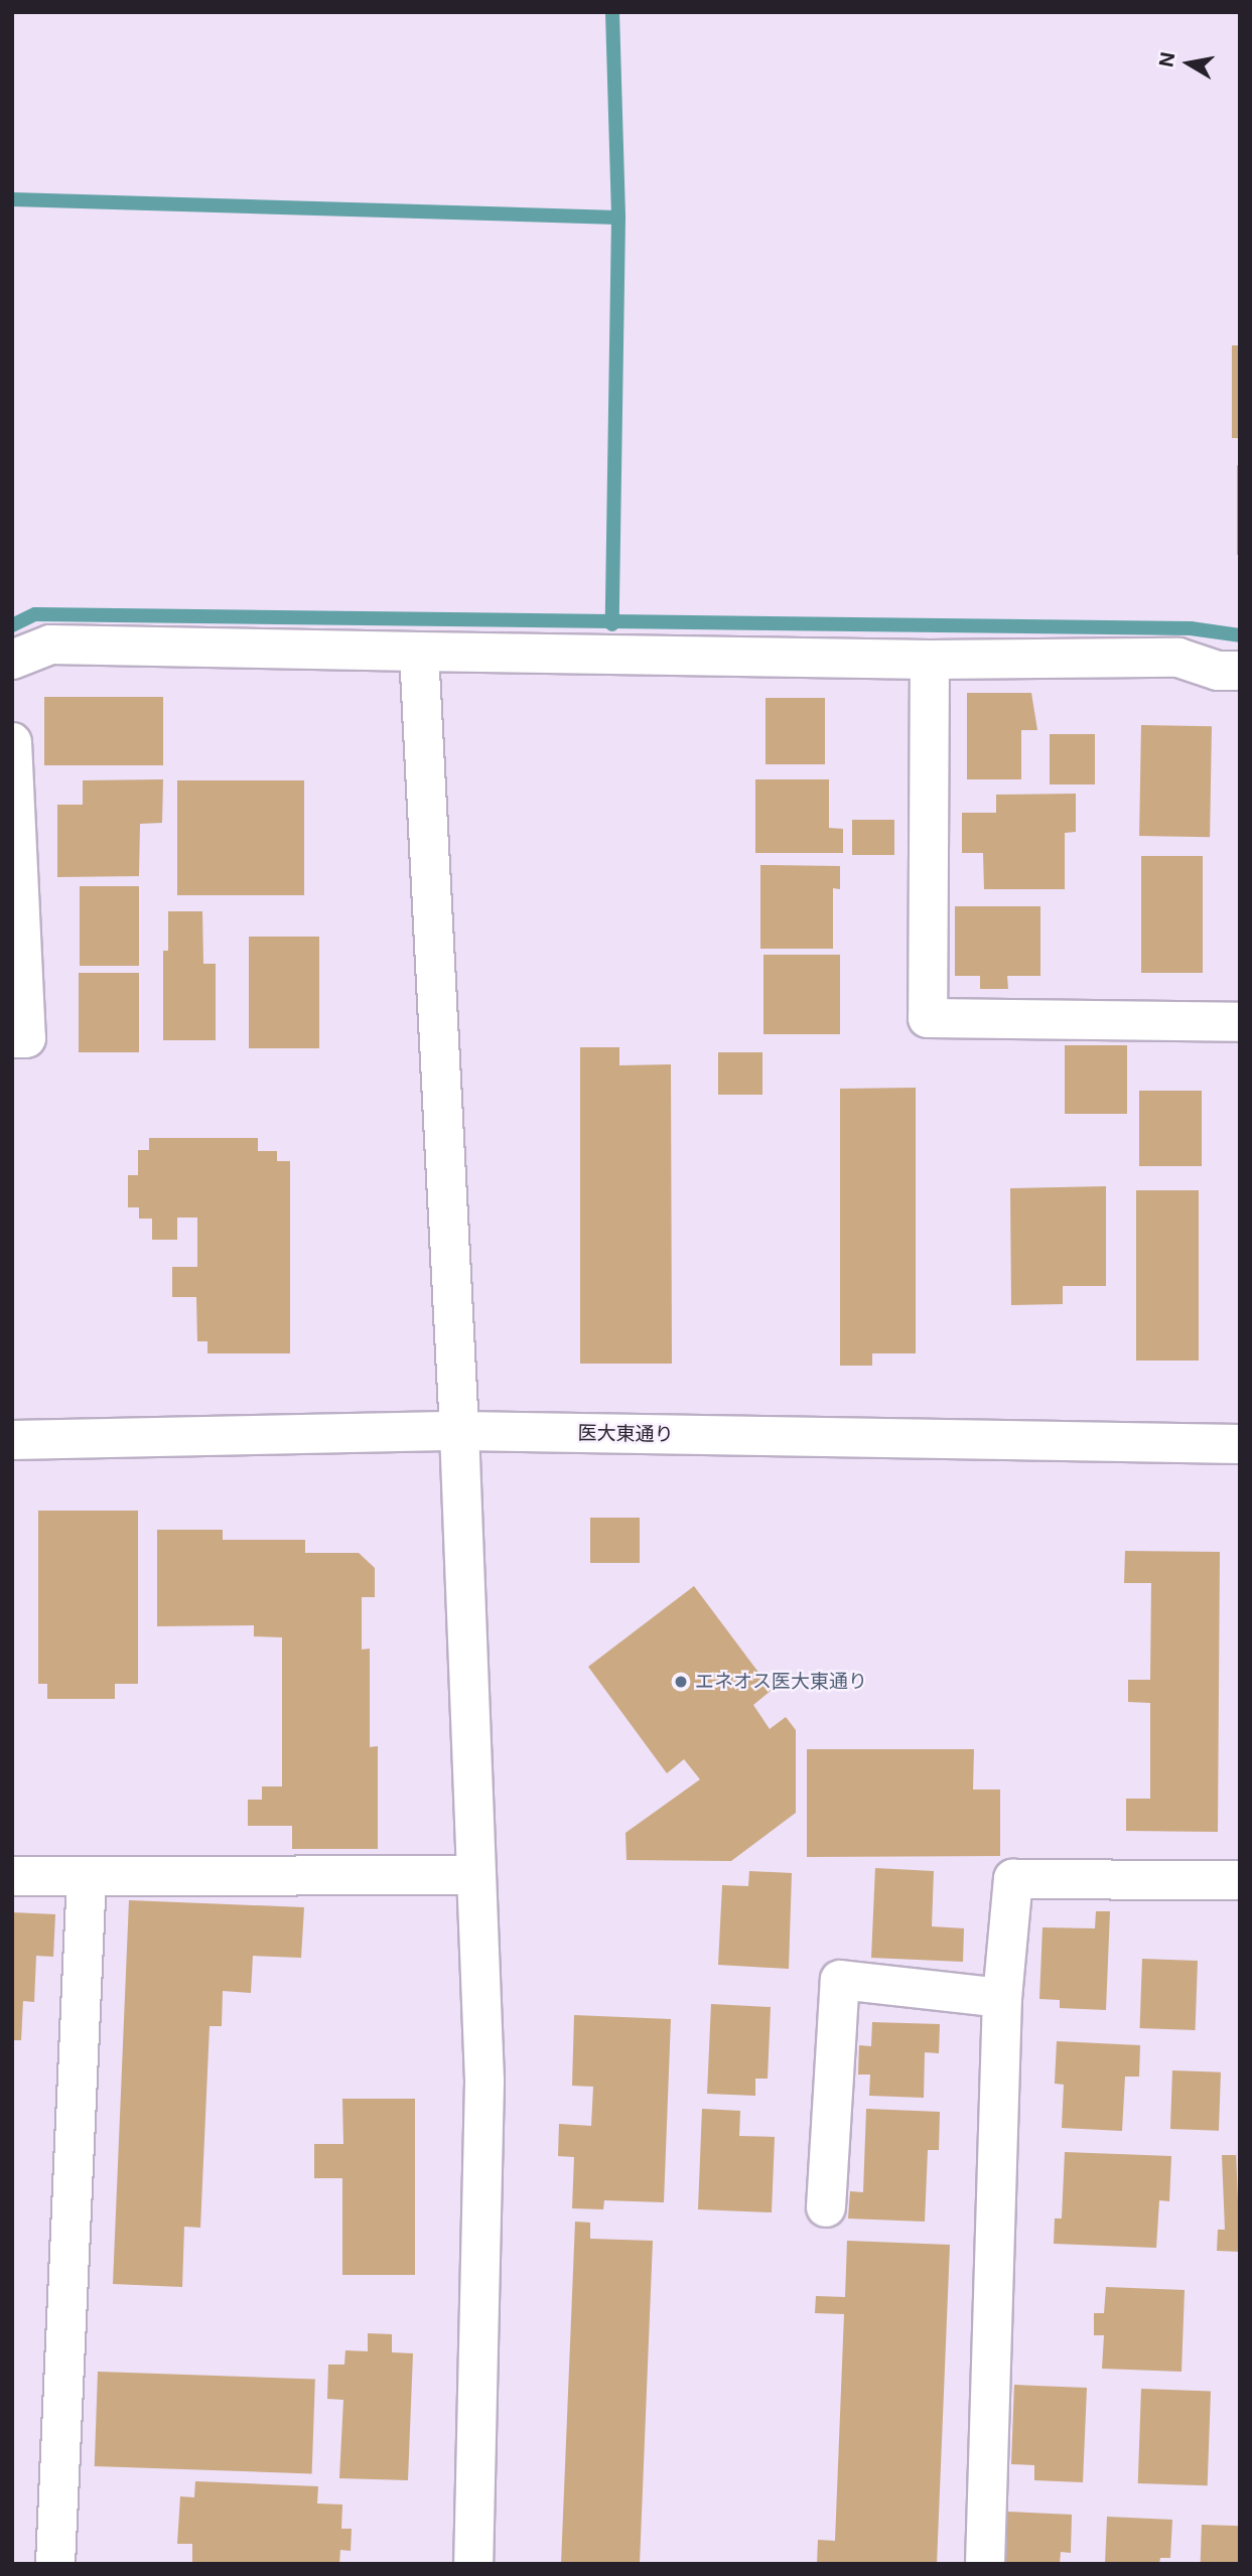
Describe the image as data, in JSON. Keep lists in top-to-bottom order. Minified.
{"streets":{"street":["医大東通り"]},"places":["エネオス医大東通り"],"north":"left"}
